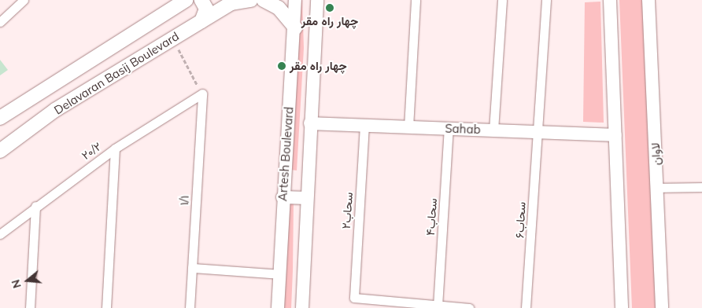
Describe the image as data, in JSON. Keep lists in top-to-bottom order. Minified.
{"streets":{"main road":["Delavaran Basij Boulevard"],"street":["Sahab","۲۰/۲","Artesh Boulevard","لاوان","۱/۱","۲سحاب","۴سحاب","۶سحاب"]},"crossings":[["Sahab","Artesh Boulevard"],["Sahab","۲سحاب"],["Sahab","۴سحاب"],["Sahab","۶سحاب"],["۲۰/۲","۱/۱"],["۲سحاب","۴سحاب"]],"places":["چهار راه مقر‍","چهار راه مقر"],"north":"left"}
